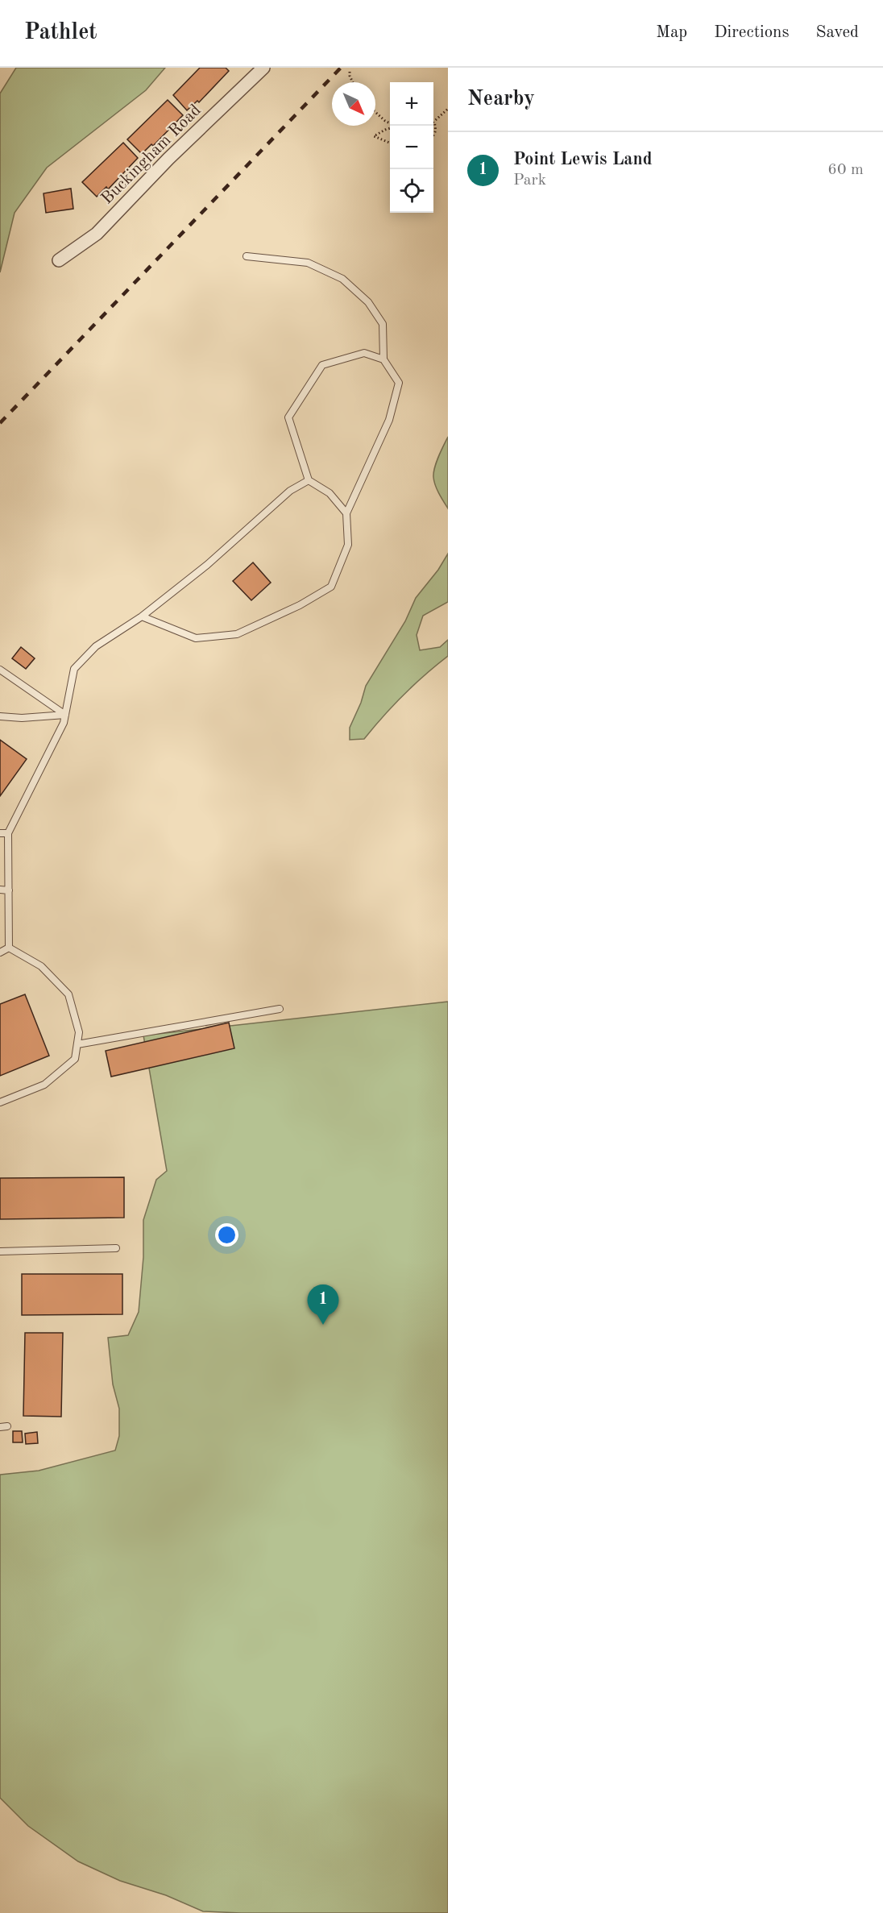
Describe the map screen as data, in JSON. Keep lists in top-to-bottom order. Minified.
{"streets":{"street":["Buckingham Road"]},"north":"bottom right","page":{"header":"Pathlet","nav":["Map","Directions","Saved"],"heading":"Nearby","map_buttons":["+","−"],"list":[{"mark":"1","name":"Point Lewis Land","note":"Park","value":"60 m"}],"pins":"1"}}
